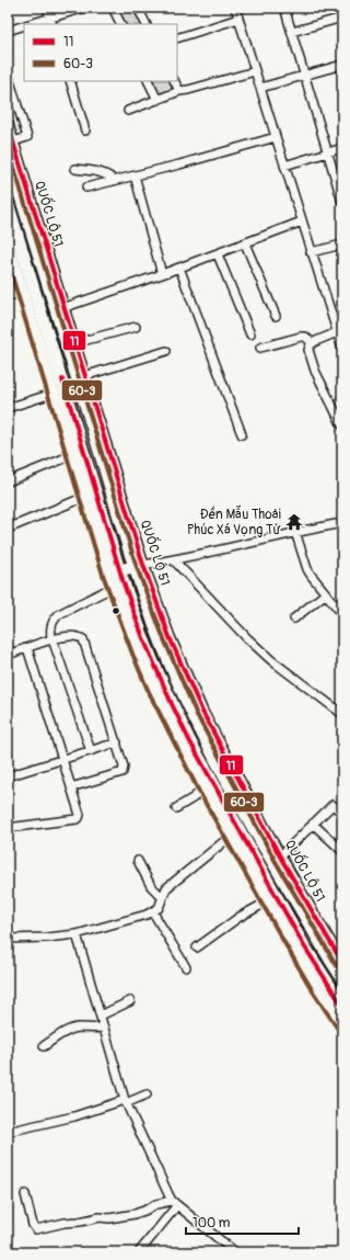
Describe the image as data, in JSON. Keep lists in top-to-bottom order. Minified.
{"streets":{"highway":["QUỐC LỘ 51"]},"places":{"temple":["Đền Mẫu Thoải Phúc Xá Vọng Từ"]},"lines":["transit line 11","transit line 60-3"],"legend":["11","60-3"],"scale_bar":"100 m"}
